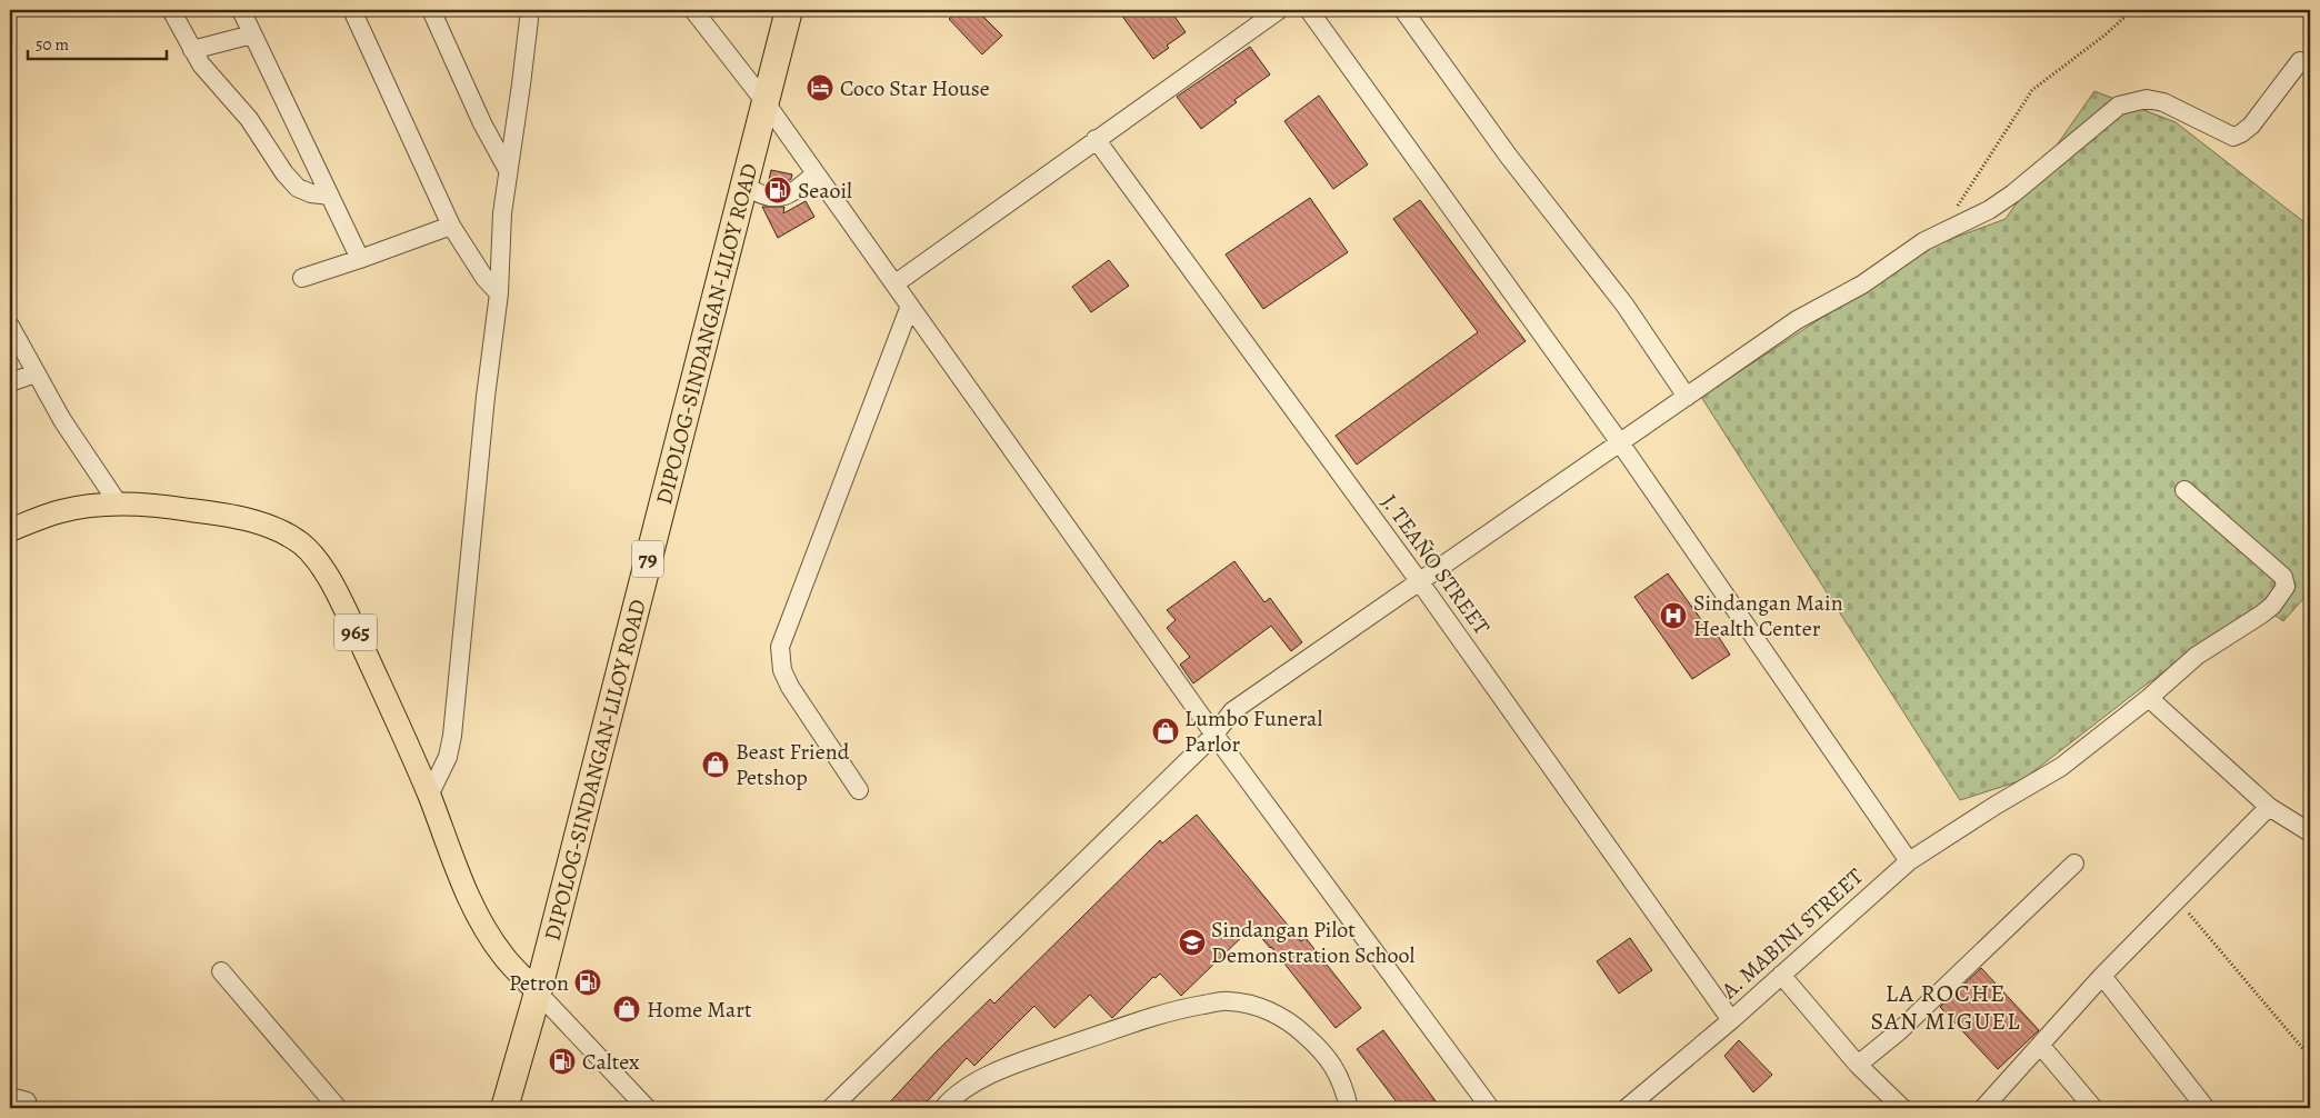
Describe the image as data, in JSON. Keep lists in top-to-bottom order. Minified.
{"streets":{"highway":["DIPOLOG-SINDANGAN-LILOY ROAD","79"],"main road":["965"],"street":["J. TEAÑO STREET","A. MABINI STREET"]},"crossings":[["DIPOLOG-SINDANGAN-LILOY ROAD","965"],["J. TEAÑO STREET","A. MABINI STREET"]],"districts":["LA ROCHE SAN MIGUEL"],"places":{"hotel":["Coco Star House"],"fuel station":["Seaoil","Petron","Caltex"],"hospital":["Sindangan Main Health Center"],"shop":["Lumbo Funeral Parlor","Beast Friend Petshop","Home Mart"],"school or university":["Sindangan Pilot Demonstration School"]},"scale_bar":"50 m"}
